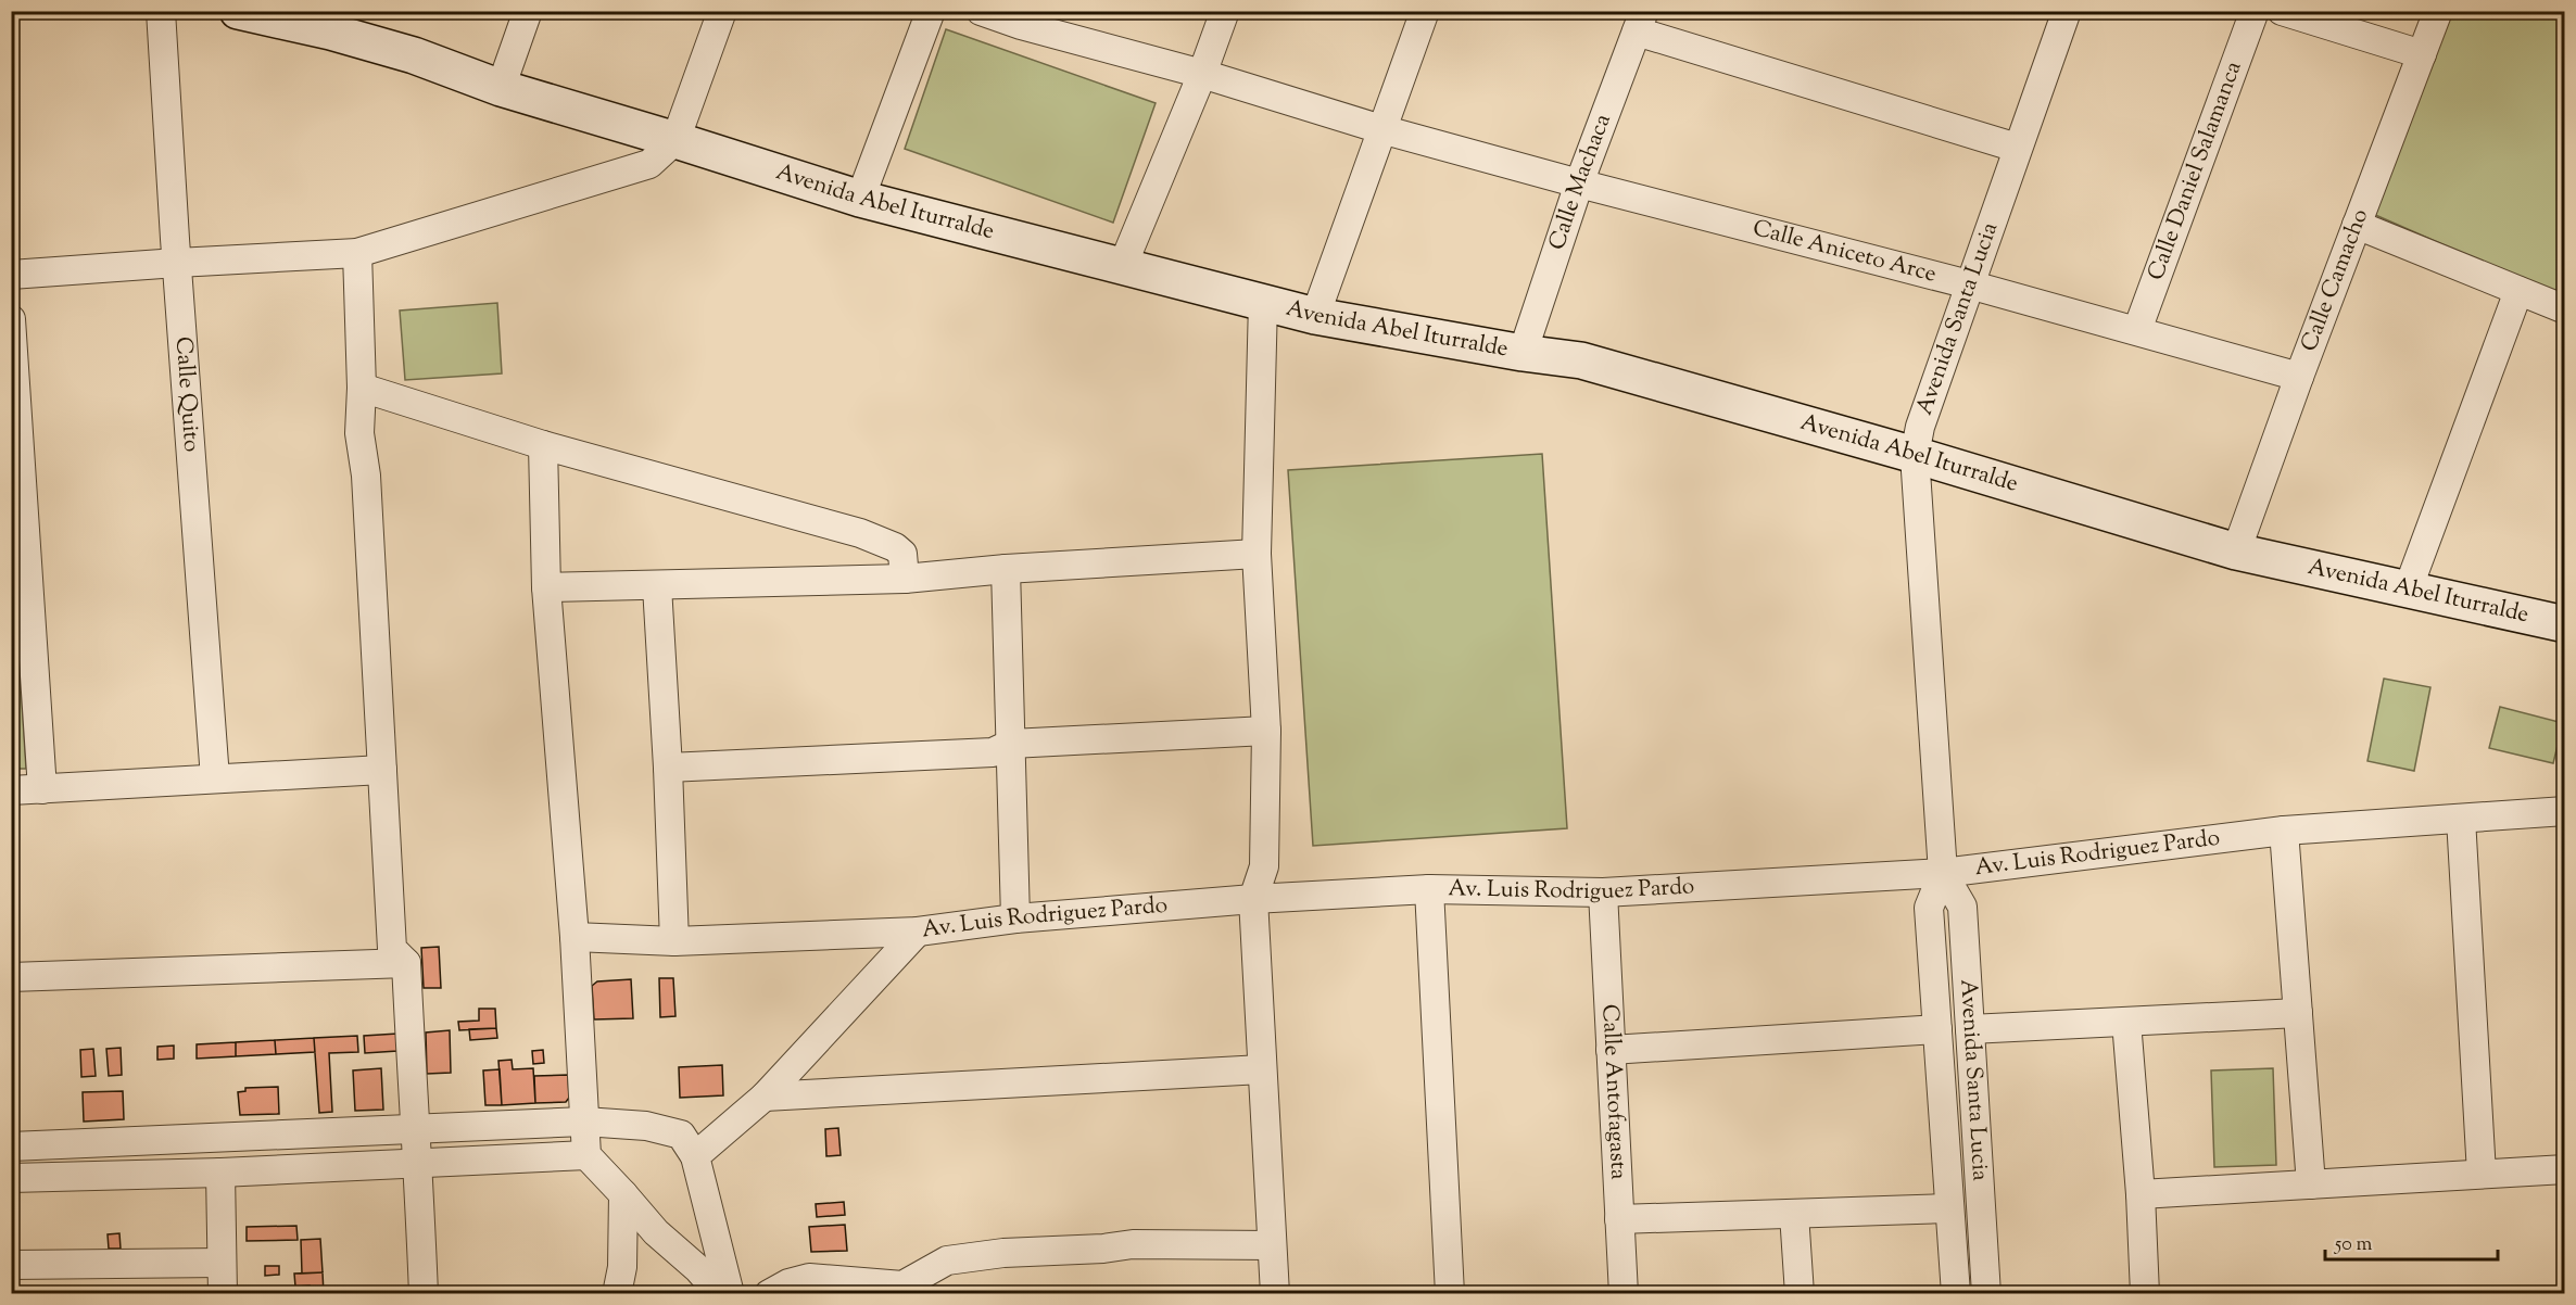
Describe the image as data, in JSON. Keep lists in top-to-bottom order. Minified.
{"streets":{"street":["Calle Daniel Salamanca","Calle Machaca","Avenida Abel Iturralde","Calle Aniceto Arce","Calle Camacho","Avenida Santa Lucia","Calle Quito","Av. Luis Rodriguez Pardo","Calle Antofagasta"]},"crossings":[["Calle Daniel Salamanca","Calle Aniceto Arce"],["Calle Machaca","Avenida Abel Iturralde"],["Calle Machaca","Calle Aniceto Arce"],["Avenida Abel Iturralde","Calle Camacho"],["Avenida Abel Iturralde","Avenida Santa Lucia"],["Calle Aniceto Arce","Calle Camacho"],["Calle Aniceto Arce","Avenida Santa Lucia"],["Avenida Santa Lucia","Av. Luis Rodriguez Pardo"],["Av. Luis Rodriguez Pardo","Calle Antofagasta"]],"scale_bar":"50 m"}
